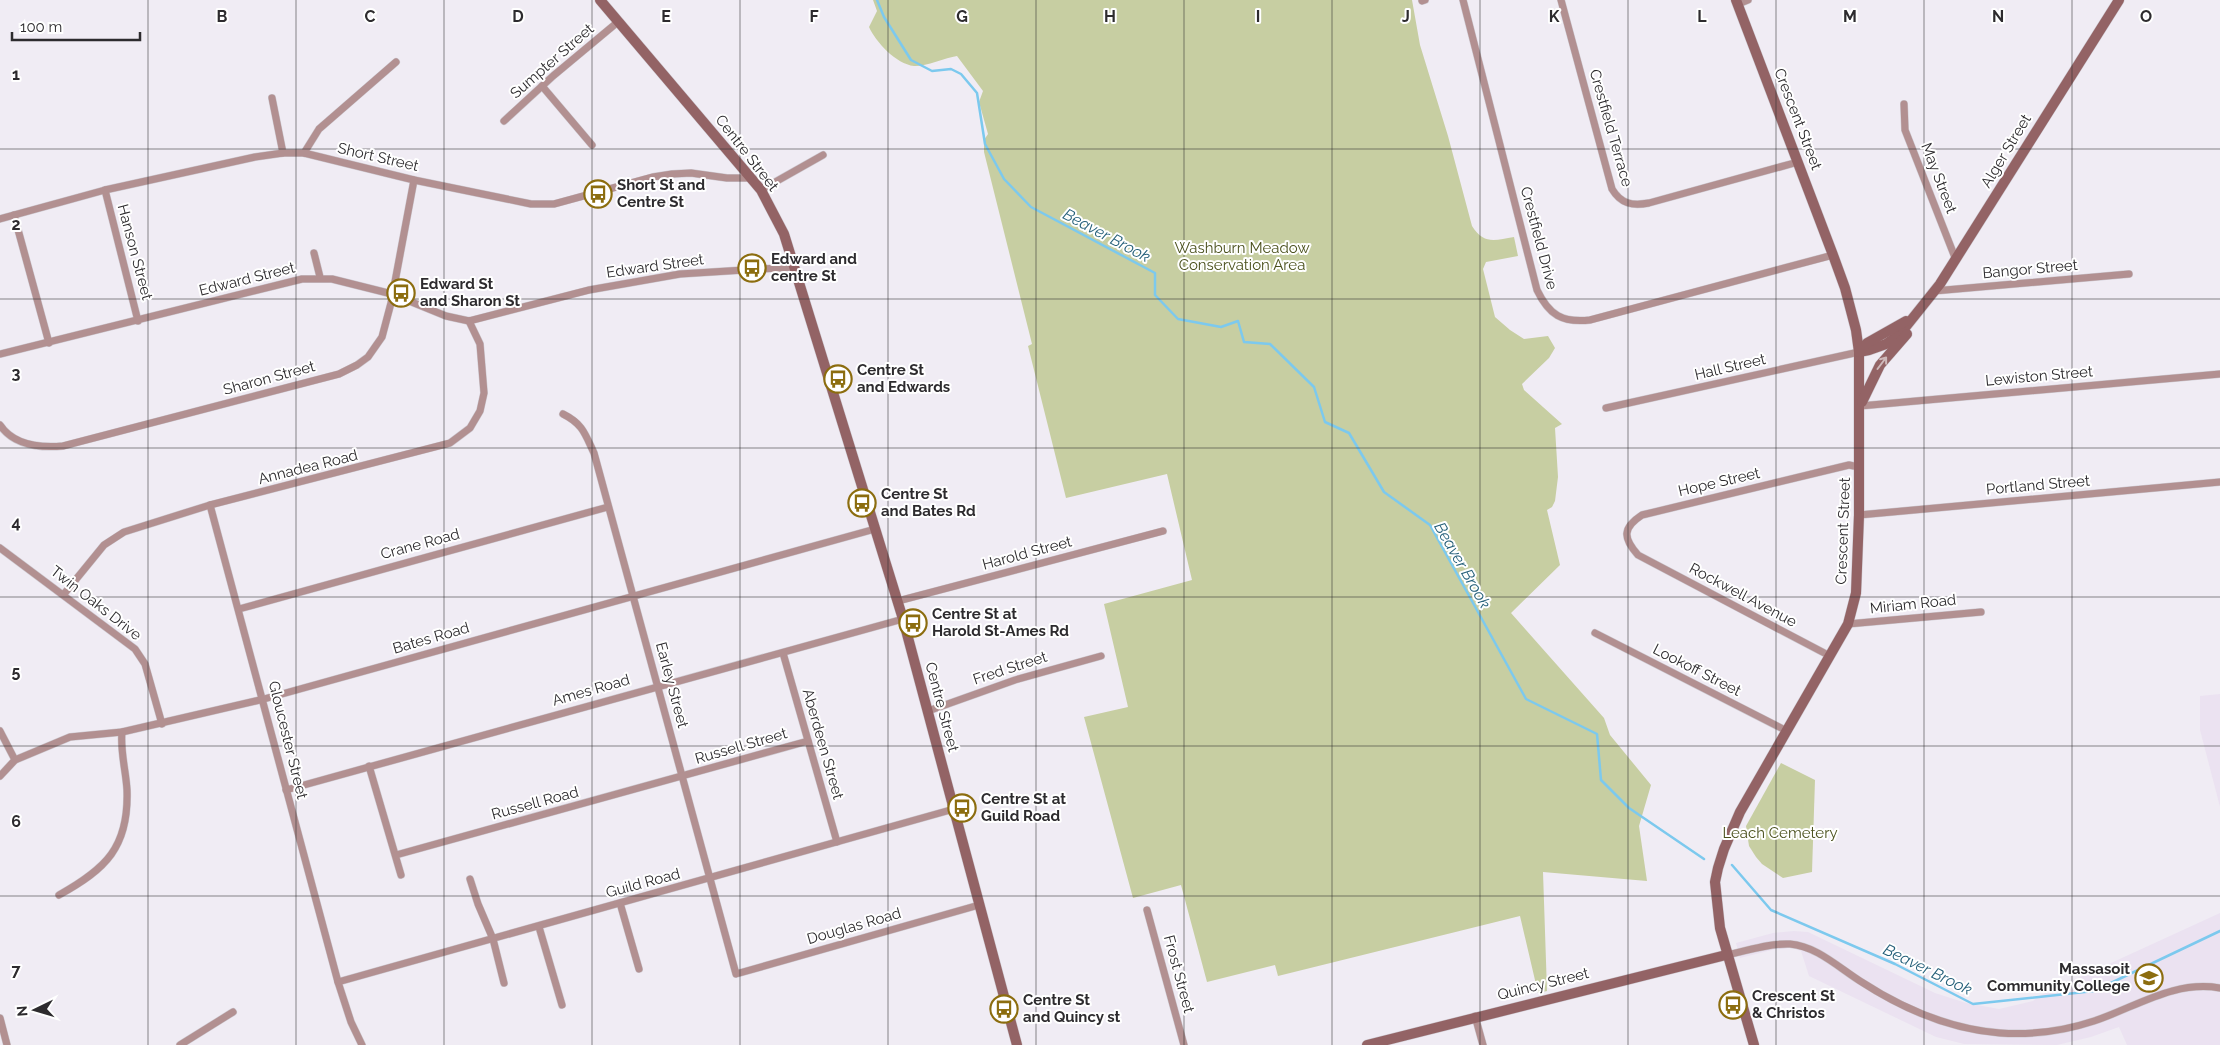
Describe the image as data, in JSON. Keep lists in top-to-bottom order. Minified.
{"streets":{"main road":["Crescent Street","Alger Street","Centre Street","Quincy Street"],"street":["Sumpter Street","Crestfield Terrace","Short Street","May Street","Crestfield Drive","Hanson Street","Edward Street","Bangor Street","Hall Street","Lewiston Street","Sharon Street","Annadea Road","Hope Street","Portland Street","Crane Road","Harold Street","Rockwell Avenue","Twin Oaks Drive","Miriam Road","Bates Road","Fred Street","Lookoff Street","Earley Street","Ames Road","Gloucester Street","Aberdeen Street","Russell Street","Russell Road","Guild Road","Douglas Road","Frost Street"]},"crossings":[["Sumpter Street","Centre Street"],["Crescent Street","Crestfield Terrace"],["Crescent Street","Alger Street"],["Crescent Street","Crestfield Drive"],["Crescent Street","Hall Street"],["Crescent Street","Lewiston Street"],["Crescent Street","Hope Street"],["Crescent Street","Portland Street"],["Crescent Street","Rockwell Avenue"],["Crescent Street","Miriam Road"],["Crescent Street","Lookoff Street"],["Crescent Street","Quincy Street"],["Alger Street","May Street"],["Alger Street","Bangor Street"],["Alger Street","Hall Street"],["Centre Street","Short Street"],["Centre Street","Edward Street"],["Centre Street","Harold Street"],["Centre Street","Bates Road"],["Centre Street","Fred Street"],["Centre Street","Ames Road"],["Centre Street","Guild Road"],["Centre Street","Douglas Road"],["Short Street","Hanson Street"],["Short Street","Sharon Street"],["Hanson Street","Edward Street"],["Edward Street","Sharon Street"],["Edward Street","Annadea Road"],["Annadea Road","Twin Oaks Drive"],["Annadea Road","Gloucester Street"],["Hope Street","Rockwell Avenue"],["Crane Road","Earley Street"],["Crane Road","Gloucester Street"],["Twin Oaks Drive","Bates Road"],["Bates Road","Earley Street"],["Bates Road","Gloucester Street"],["Earley Street","Ames Road"],["Earley Street","Russell Street"],["Earley Street","Russell Road"],["Earley Street","Guild Road"],["Earley Street","Douglas Road"],["Ames Road","Gloucester Street"],["Ames Road","Aberdeen Street"],["Gloucester Street","Guild Road"],["Aberdeen Street","Russell Street"],["Aberdeen Street","Guild Road"],["Russell Street","Russell Road"]],"water":["Beaver Brook"],"parks":["Washburn Meadow Conservation Area","Leach Cemetery"],"places":{"bus stop":["Short St and Centre St","Edward and centre St","Edward St and Sharon St","Centre St and Edwards","Centre St and Bates Rd","Centre St at Harold St-Ames Rd","Centre St at Guild Road","Crescent St & Christos","Centre St and Quincy st"],"school or university":["Massasoit Community College"]},"scale_bar":"100 m","north":"left","grid":{"columns":["B","C","D","E","F","G","H","I","J","K","L","M","N","O"],"rows":["1","2","3","4","5","6","7"]}}
